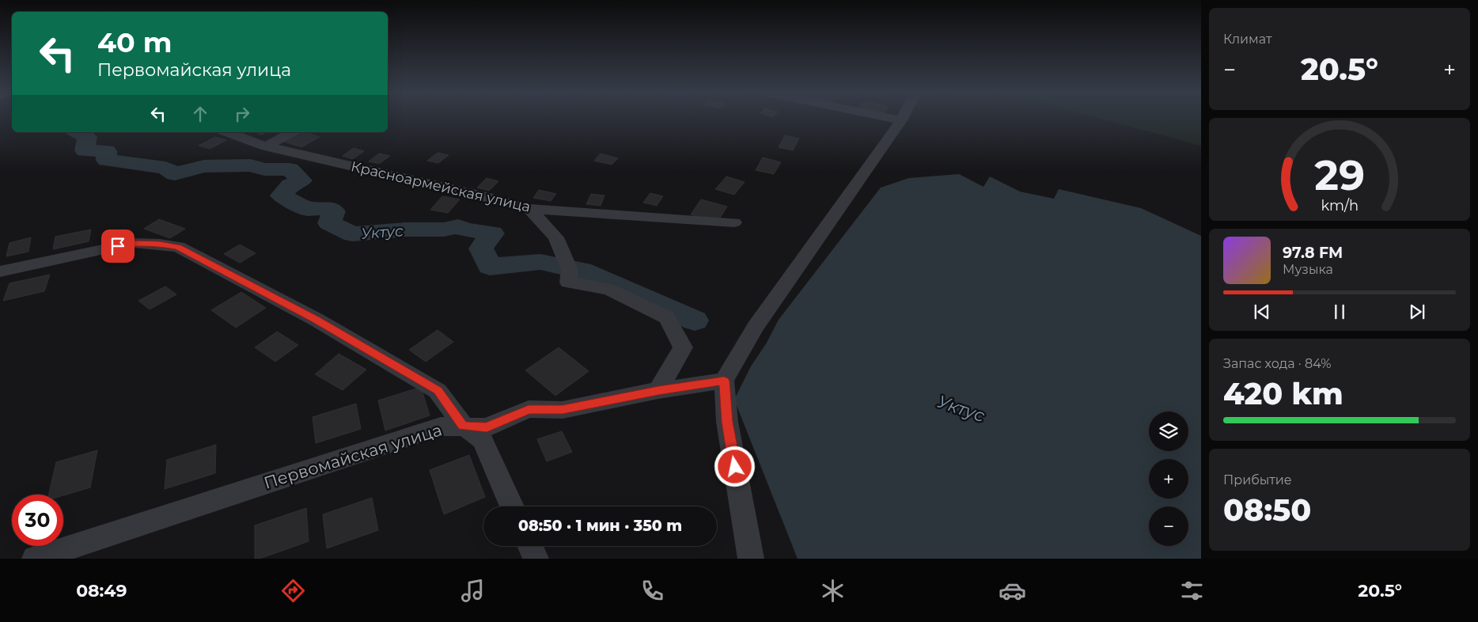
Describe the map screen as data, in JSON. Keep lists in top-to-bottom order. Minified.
{"streets":{"street":["Красноармейская улица","Первомайская улица"]},"water":["Уктус"],"page":{"tile":["Климат",["Запас хода · 84%","420 km"],["Прибытие","08:50"]],"turn":["40 m","Первомайская улица"],"heat":["−","20.5°","+"],"song":["97.8 FM","Музыка"],"map_buttons":["+","−"],"limit":"30","trip":"08:50 · 1 мин · 350 m","tabs":["08:49","20.5°"],"gauge":["29","km/h"]}}
